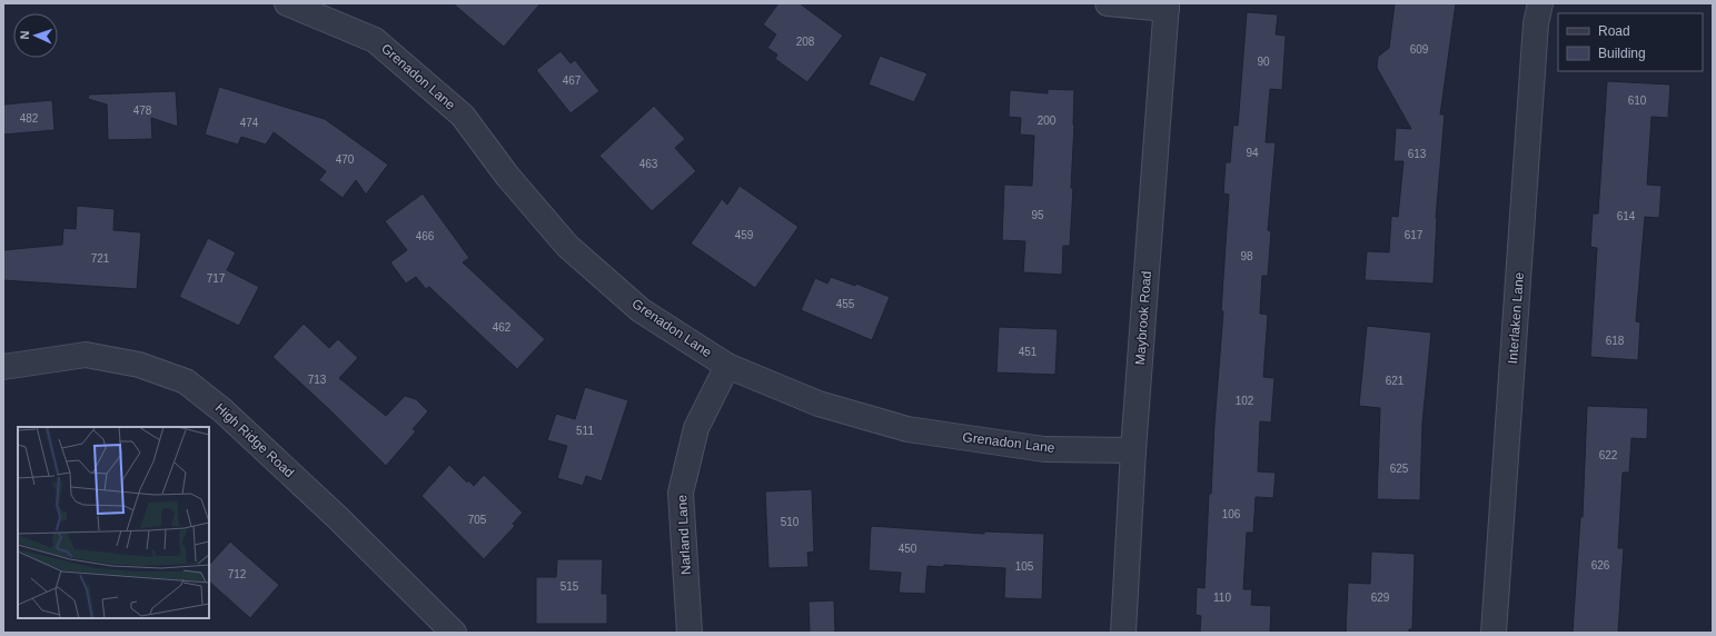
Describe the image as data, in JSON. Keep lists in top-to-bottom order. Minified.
{"streets":{"street":["Grenadon Lane","Maybrook Road","Interlaken Lane","High Ridge Road","Narland Lane"]},"crossings":[["Grenadon Lane","Maybrook Road"],["Grenadon Lane","Narland Lane"]],"house_numbers":["208","609","90","467","610","478","482","200","474","94","613","470","463","95","614","459","617","466","98","721","717","455","462","618","451","713","621","102","511","622","625","106","705","510","450","626","105","712","515","110","629"],"legend":["Road","Building"],"north":"left"}
